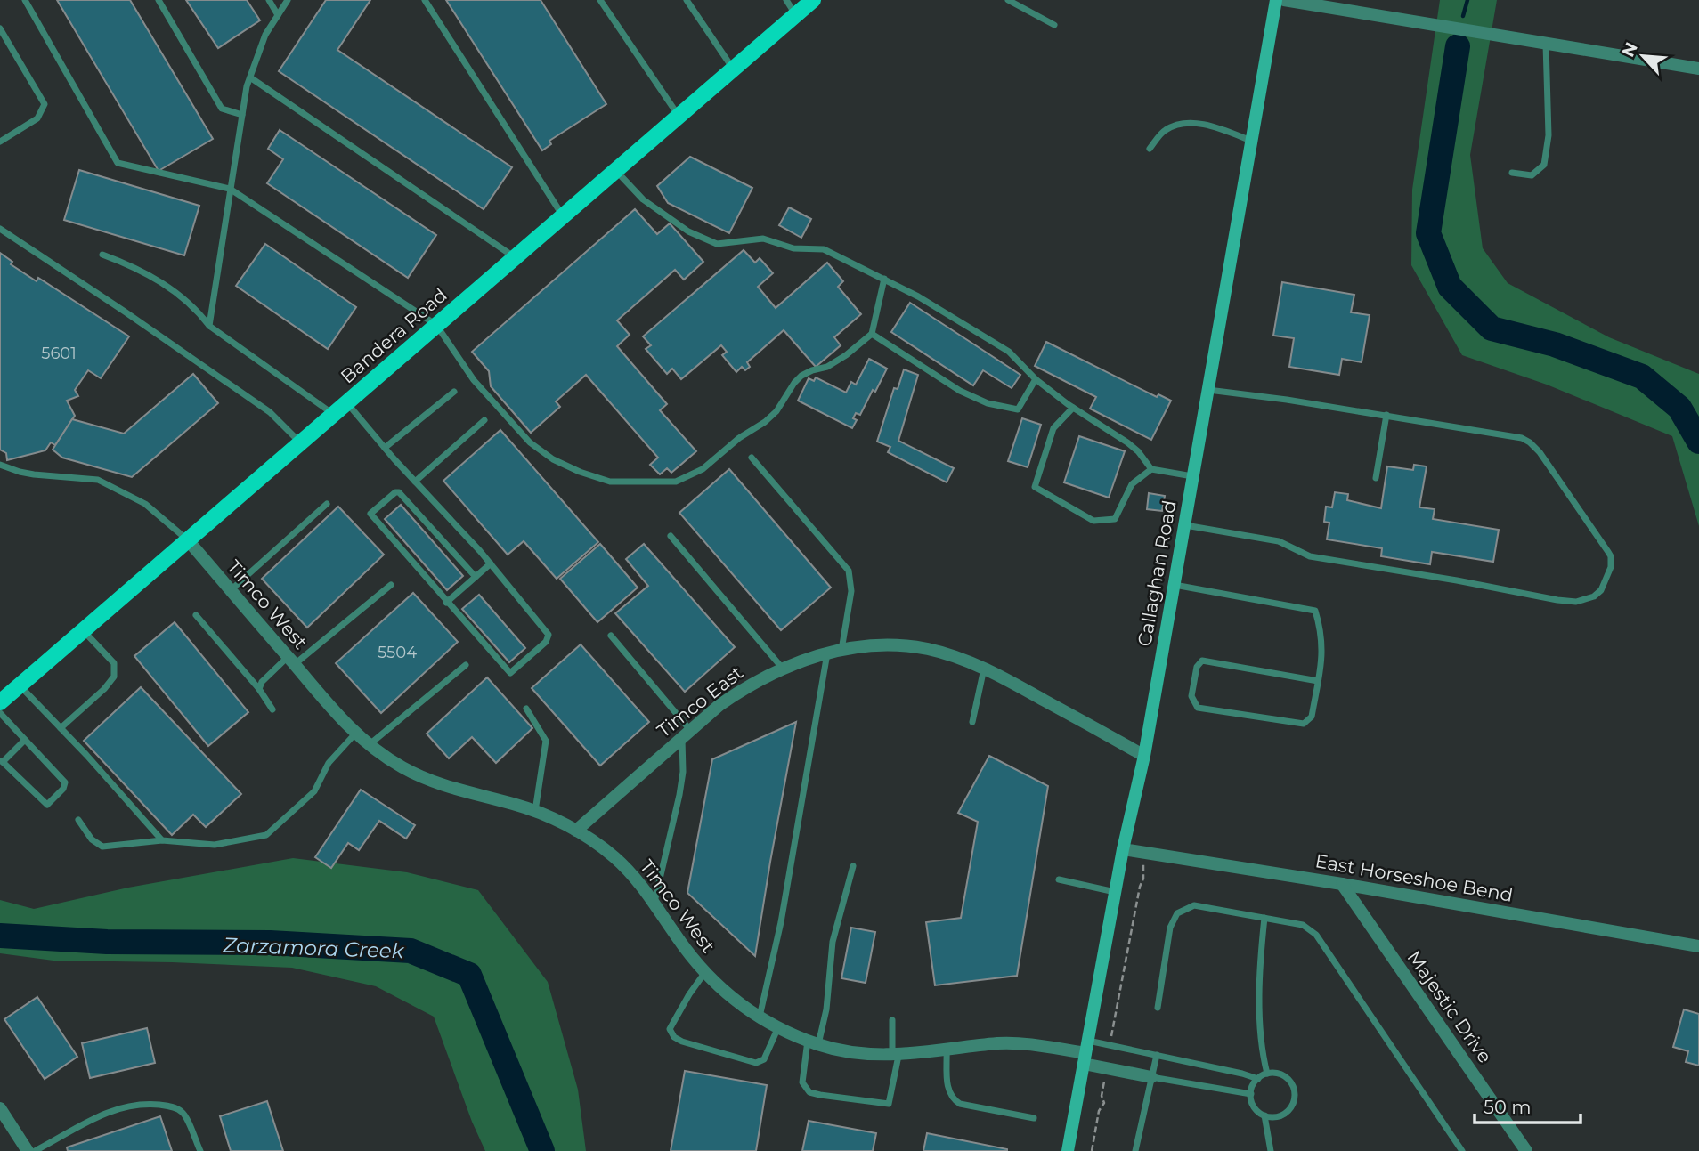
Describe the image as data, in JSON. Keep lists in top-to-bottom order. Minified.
{"streets":{"main road":["Bandera Road","Callaghan Road"],"street":["Timco West","Timco East","East Horseshoe Bend","Majestic Drive"]},"crossings":[["Bandera Road","Timco West"],["Callaghan Road","Timco West"],["Callaghan Road","Timco East"],["Callaghan Road","East Horseshoe Bend"],["Timco West","Timco East"],["East Horseshoe Bend","Majestic Drive"]],"water":["Zarzamora Creek"],"house_numbers":["5601","5504"],"scale_bar":"50 m","north":"top left"}
